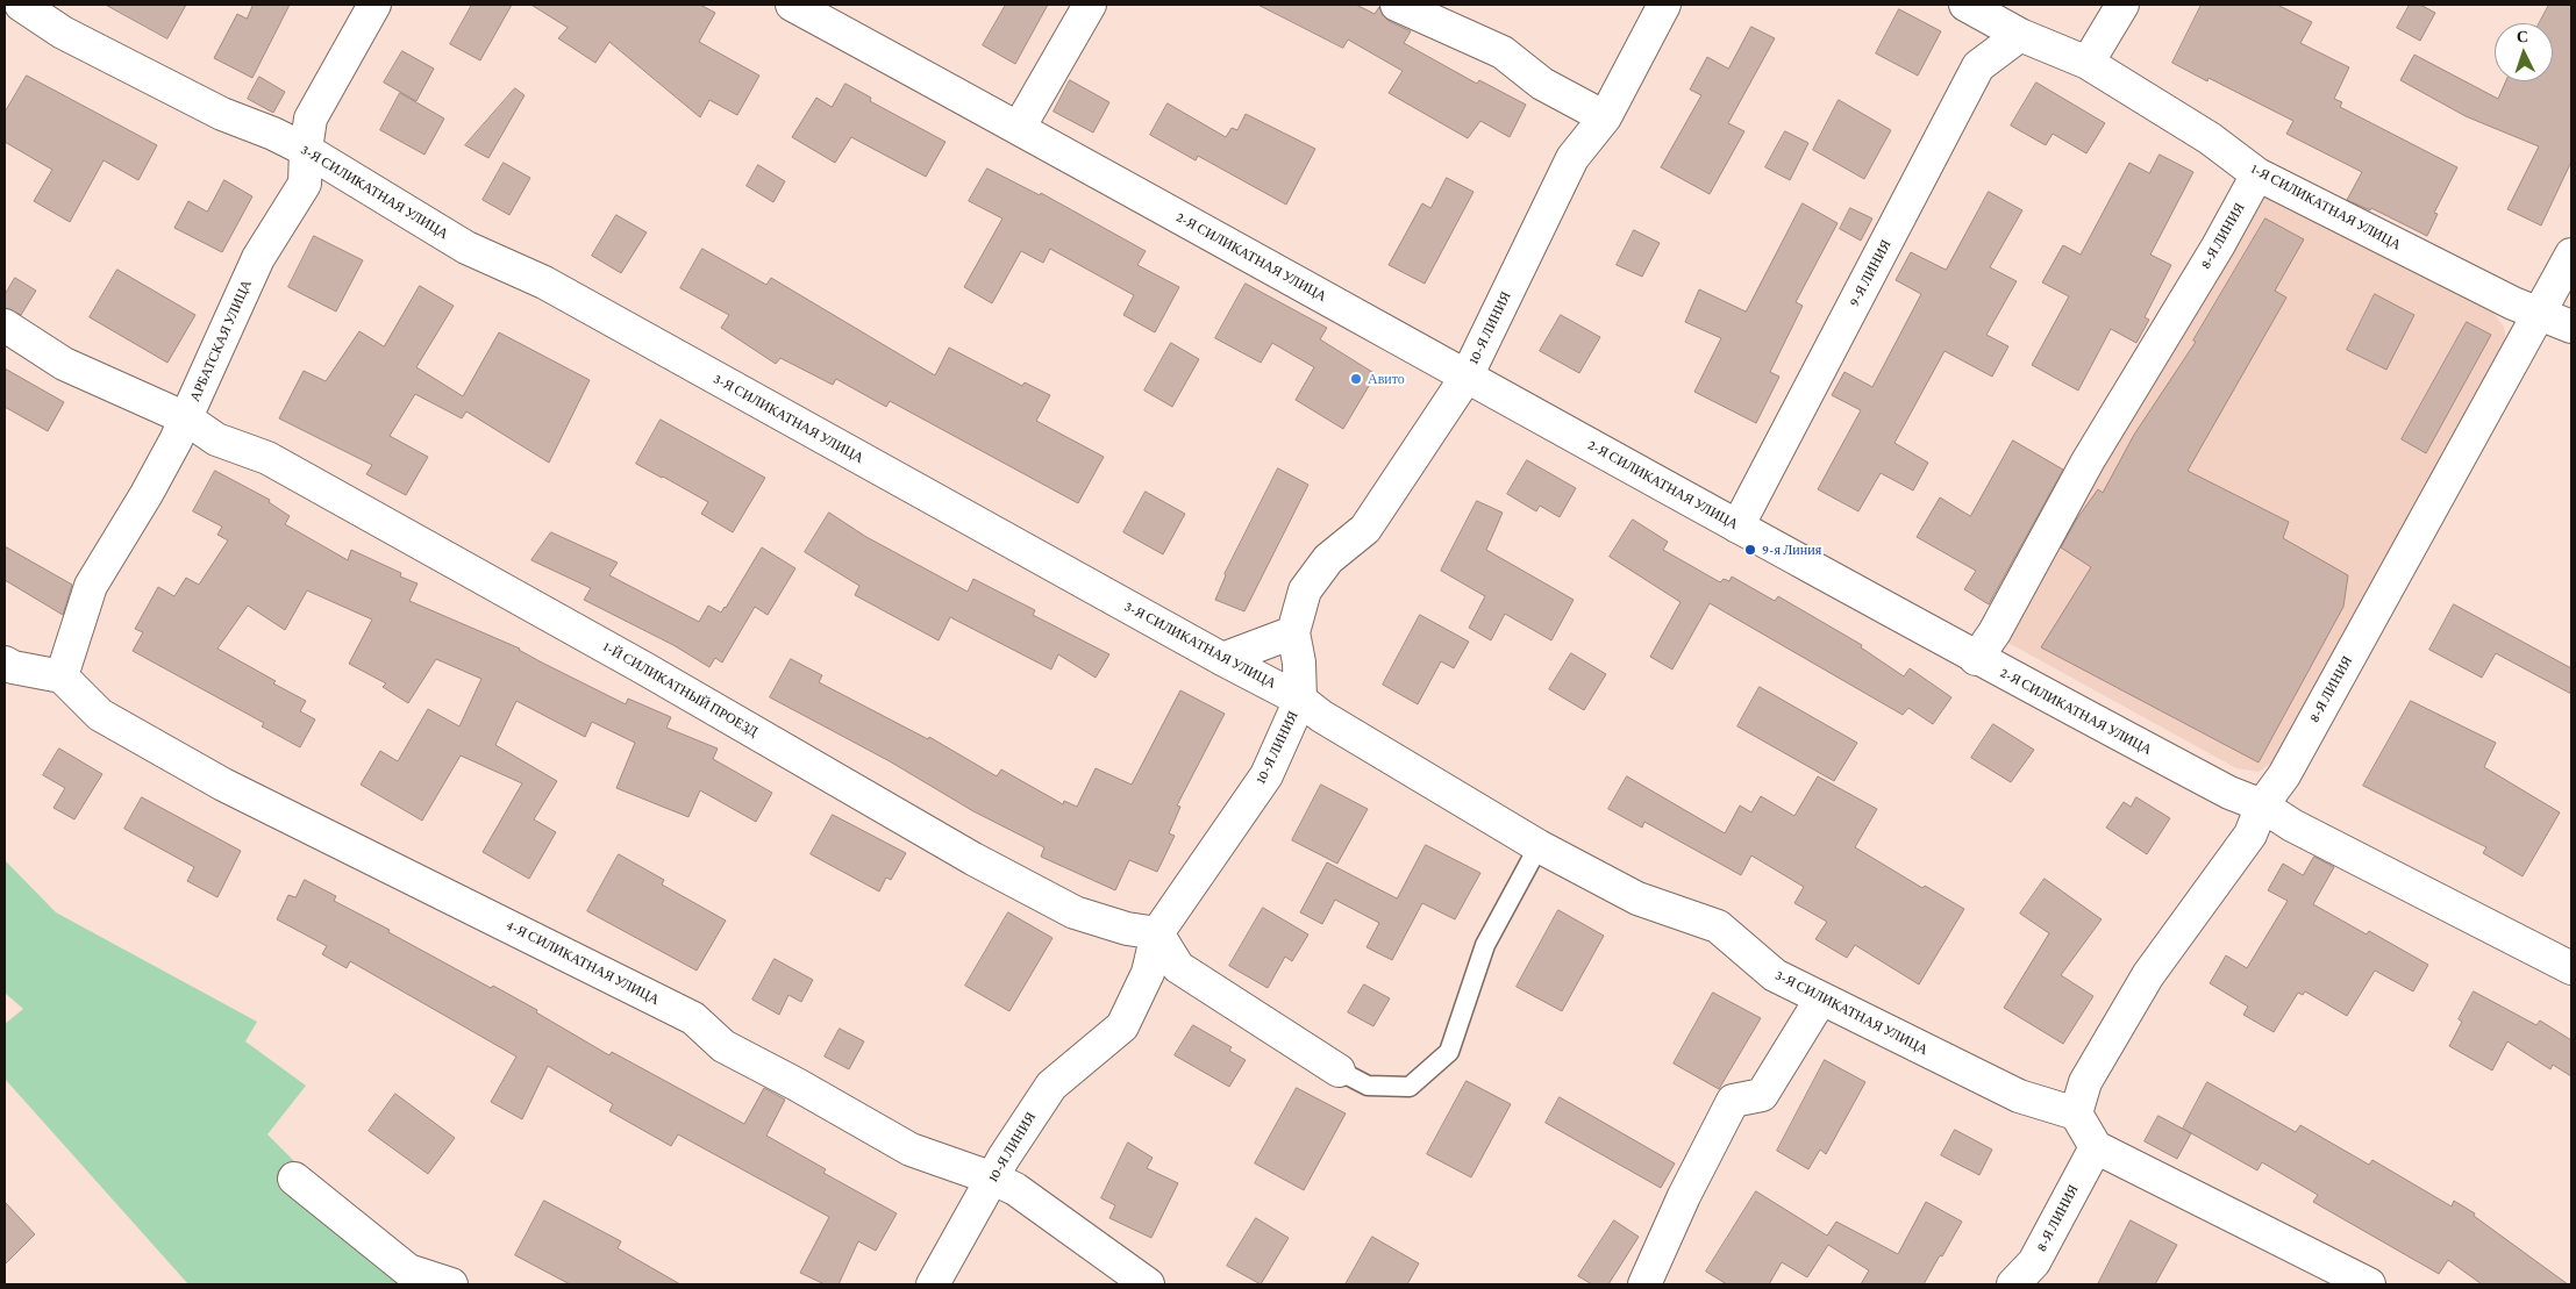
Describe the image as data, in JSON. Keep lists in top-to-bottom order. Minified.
{"streets":{"street":["3-Я СИЛИКАТНАЯ УЛИЦА","1-Я СИЛИКАТНАЯ УЛИЦА","8-Я ЛИНИЯ","2-Я СИЛИКАТНАЯ УЛИЦА","9-Я ЛИНИЯ","10-Я ЛИНИЯ","АРБАТСКАЯ УЛИЦА","1-Й СИЛИКАТНЫЙ ПРОЕЗД","4-Я СИЛИКАТНАЯ УЛИЦА"]},"crossings":[["3-Я СИЛИКАТНАЯ УЛИЦА","8-Я ЛИНИЯ"],["3-Я СИЛИКАТНАЯ УЛИЦА","10-Я ЛИНИЯ"],["3-Я СИЛИКАТНАЯ УЛИЦА","АРБАТСКАЯ УЛИЦА"],["1-Я СИЛИКАТНАЯ УЛИЦА","8-Я ЛИНИЯ"],["1-Я СИЛИКАТНАЯ УЛИЦА","9-Я ЛИНИЯ"],["8-Я ЛИНИЯ","2-Я СИЛИКАТНАЯ УЛИЦА"],["2-Я СИЛИКАТНАЯ УЛИЦА","9-Я ЛИНИЯ"],["2-Я СИЛИКАТНАЯ УЛИЦА","10-Я ЛИНИЯ"],["10-Я ЛИНИЯ","1-Й СИЛИКАТНЫЙ ПРОЕЗД"],["10-Я ЛИНИЯ","4-Я СИЛИКАТНАЯ УЛИЦА"],["АРБАТСКАЯ УЛИЦА","1-Й СИЛИКАТНЫЙ ПРОЕЗД"],["АРБАТСКАЯ УЛИЦА","4-Я СИЛИКАТНАЯ УЛИЦА"]],"places":["Авито","9-я Линия"],"north":"top"}
